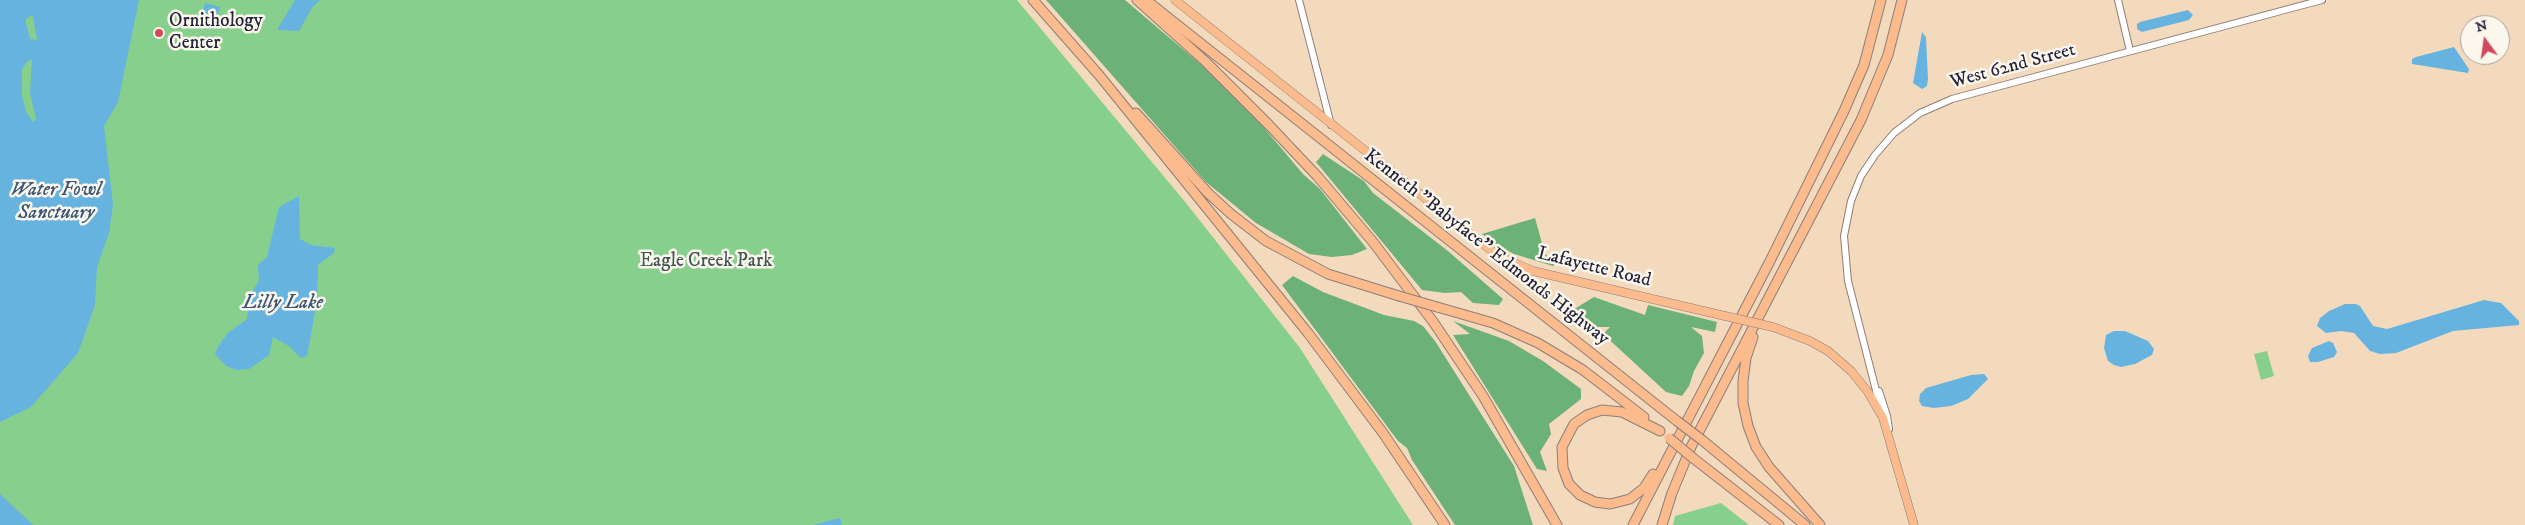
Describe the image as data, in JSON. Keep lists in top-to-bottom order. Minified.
{"streets":{"highway":["Kenneth \"Babyface\" Edmonds Highway"],"main road":["Lafayette Road"],"street":["West 62nd Street"]},"water":["Water Fowl Sanctuary","Lilly Lake"],"parks":["Eagle Creek Park"],"places":["Ornithology Center"],"north":"top"}
